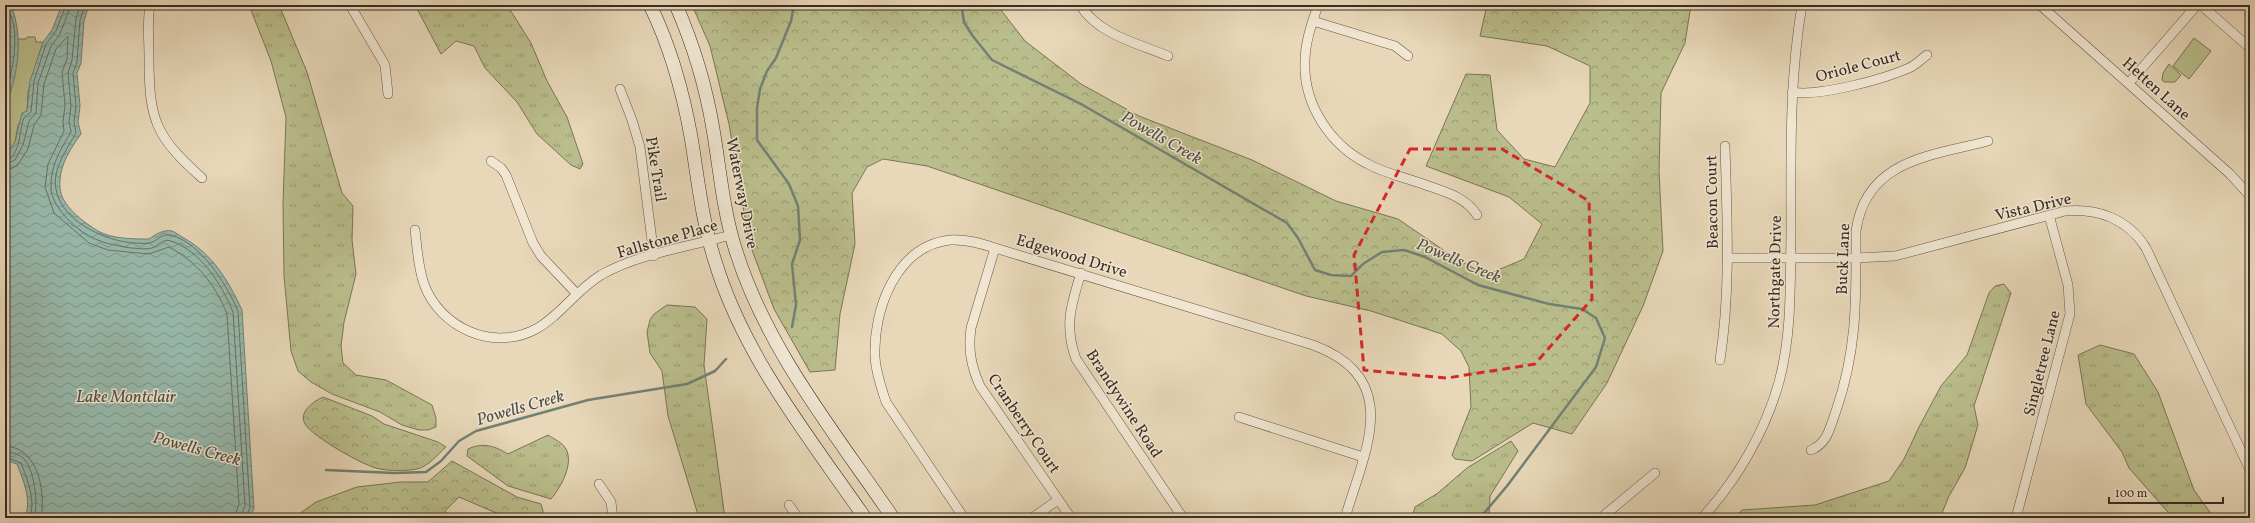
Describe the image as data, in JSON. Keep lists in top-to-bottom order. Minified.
{"streets":{"main road":["Waterway Drive"],"street":["Oriole Court","Hetten Lane","Pike Trail","Beacon Court","Vista Drive","Fallstone Place","Edgewood Drive","Buck Lane","Northgate Drive","Singletree Lane","Brandywine Road","Cranberry Court"]},"crossings":[["Oriole Court","Northgate Drive"],["Pike Trail","Fallstone Place"],["Waterway Drive","Fallstone Place"],["Beacon Court","Vista Drive"],["Beacon Court","Northgate Drive"],["Vista Drive","Buck Lane"],["Vista Drive","Northgate Drive"],["Vista Drive","Singletree Lane"],["Edgewood Drive","Brandywine Road"],["Edgewood Drive","Cranberry Court"]],"water":["Powells Creek","Lake Montclair"],"scale_bar":"100 m"}
